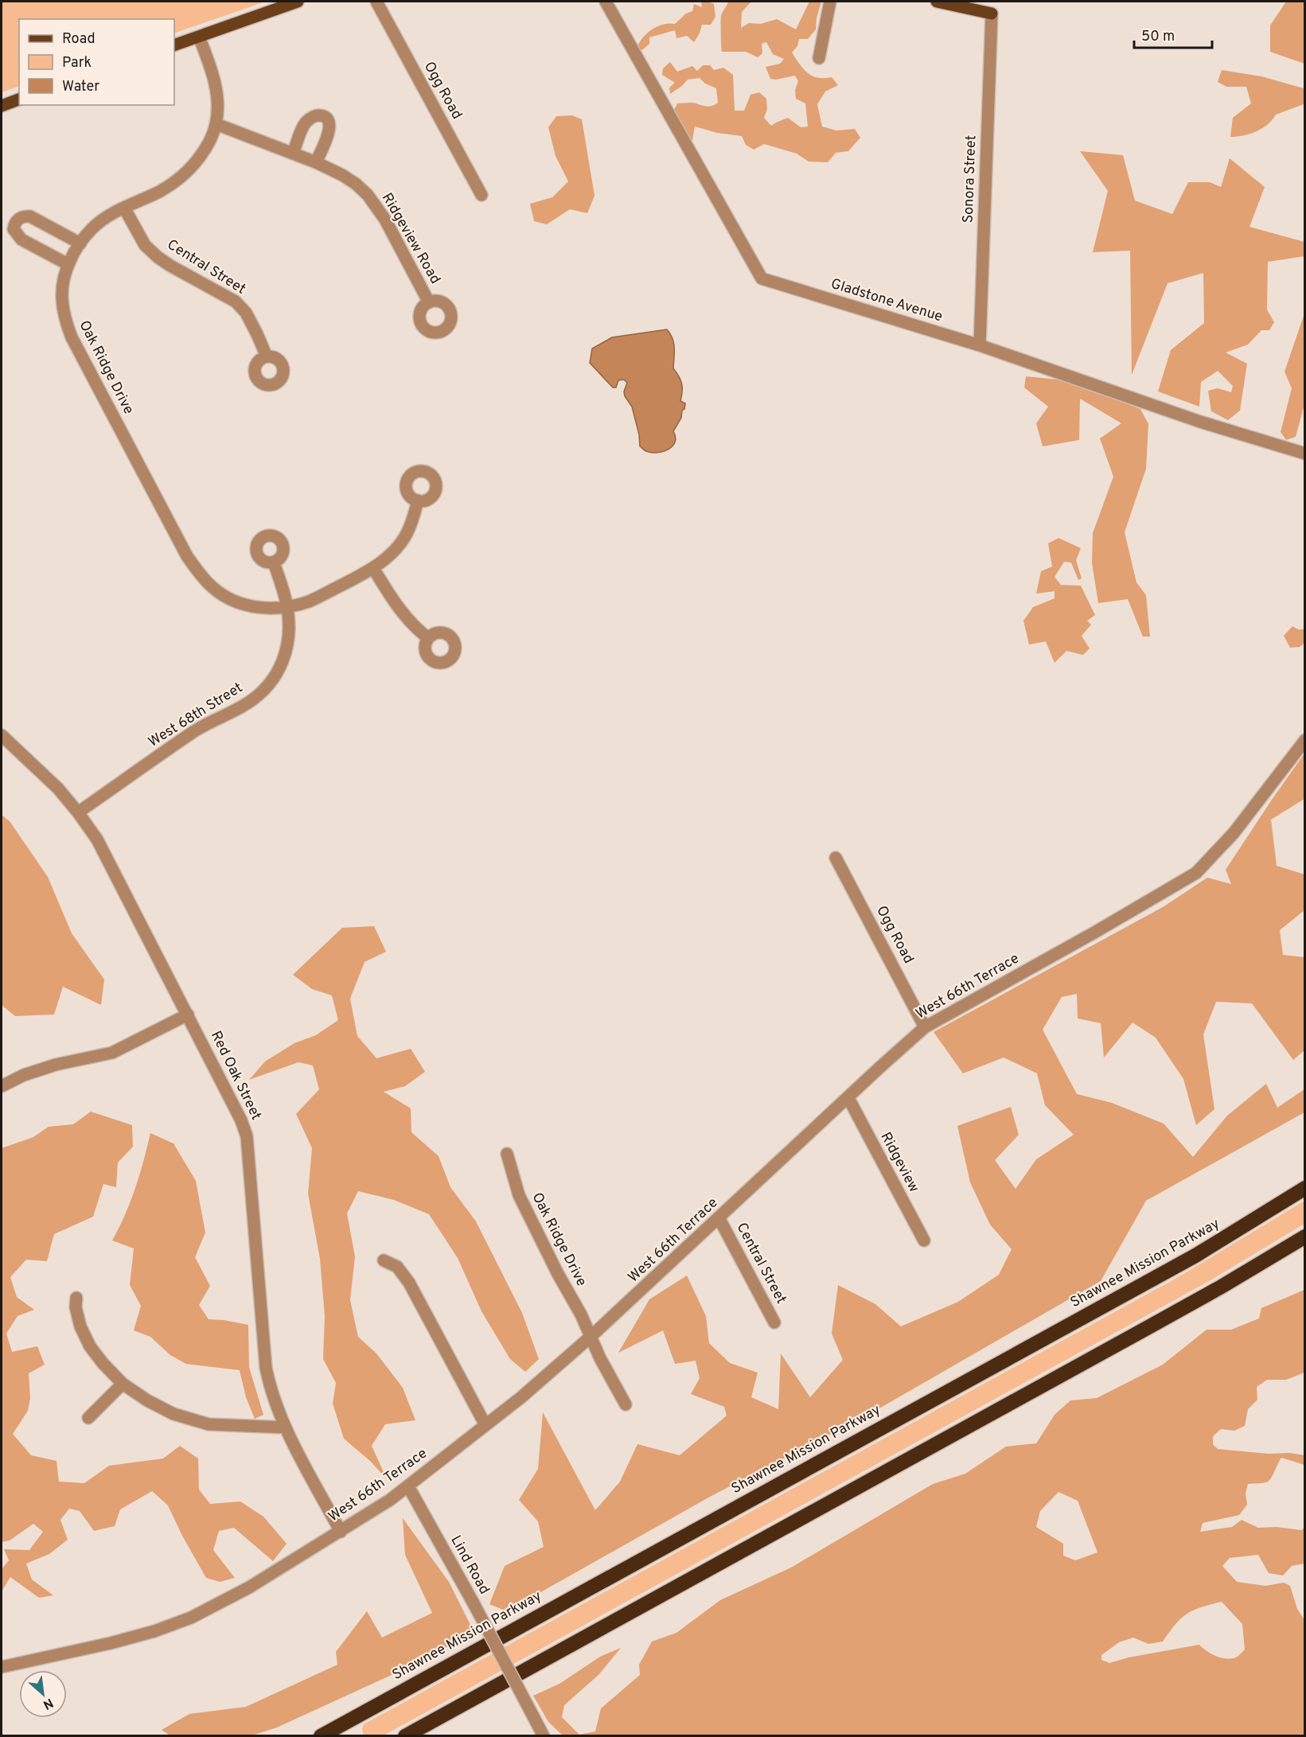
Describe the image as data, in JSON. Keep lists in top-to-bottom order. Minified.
{"streets":{"highway":["Shawnee Mission Parkway"],"street":["Ogg Road","Sonora Street","Ridgeview Road","Central Street","Gladstone Avenue","Oak Ridge Drive","West 68th Street","West 66th Terrace","Red Oak Street","Ridgeview","Lind Road"]},"crossings":[["Ogg Road","West 66th Terrace"],["Sonora Street","Gladstone Avenue"],["Ridgeview Road","Oak Ridge Drive"],["Central Street","Oak Ridge Drive"],["Central Street","West 66th Terrace"],["Oak Ridge Drive","West 68th Street"],["Oak Ridge Drive","West 66th Terrace"],["West 68th Street","Red Oak Street"],["West 66th Terrace","Red Oak Street"],["West 66th Terrace","Ridgeview"],["West 66th Terrace","Lind Road"]],"legend":["Road","Park","Water"],"scale_bar":"50 m","north":"bottom right"}
